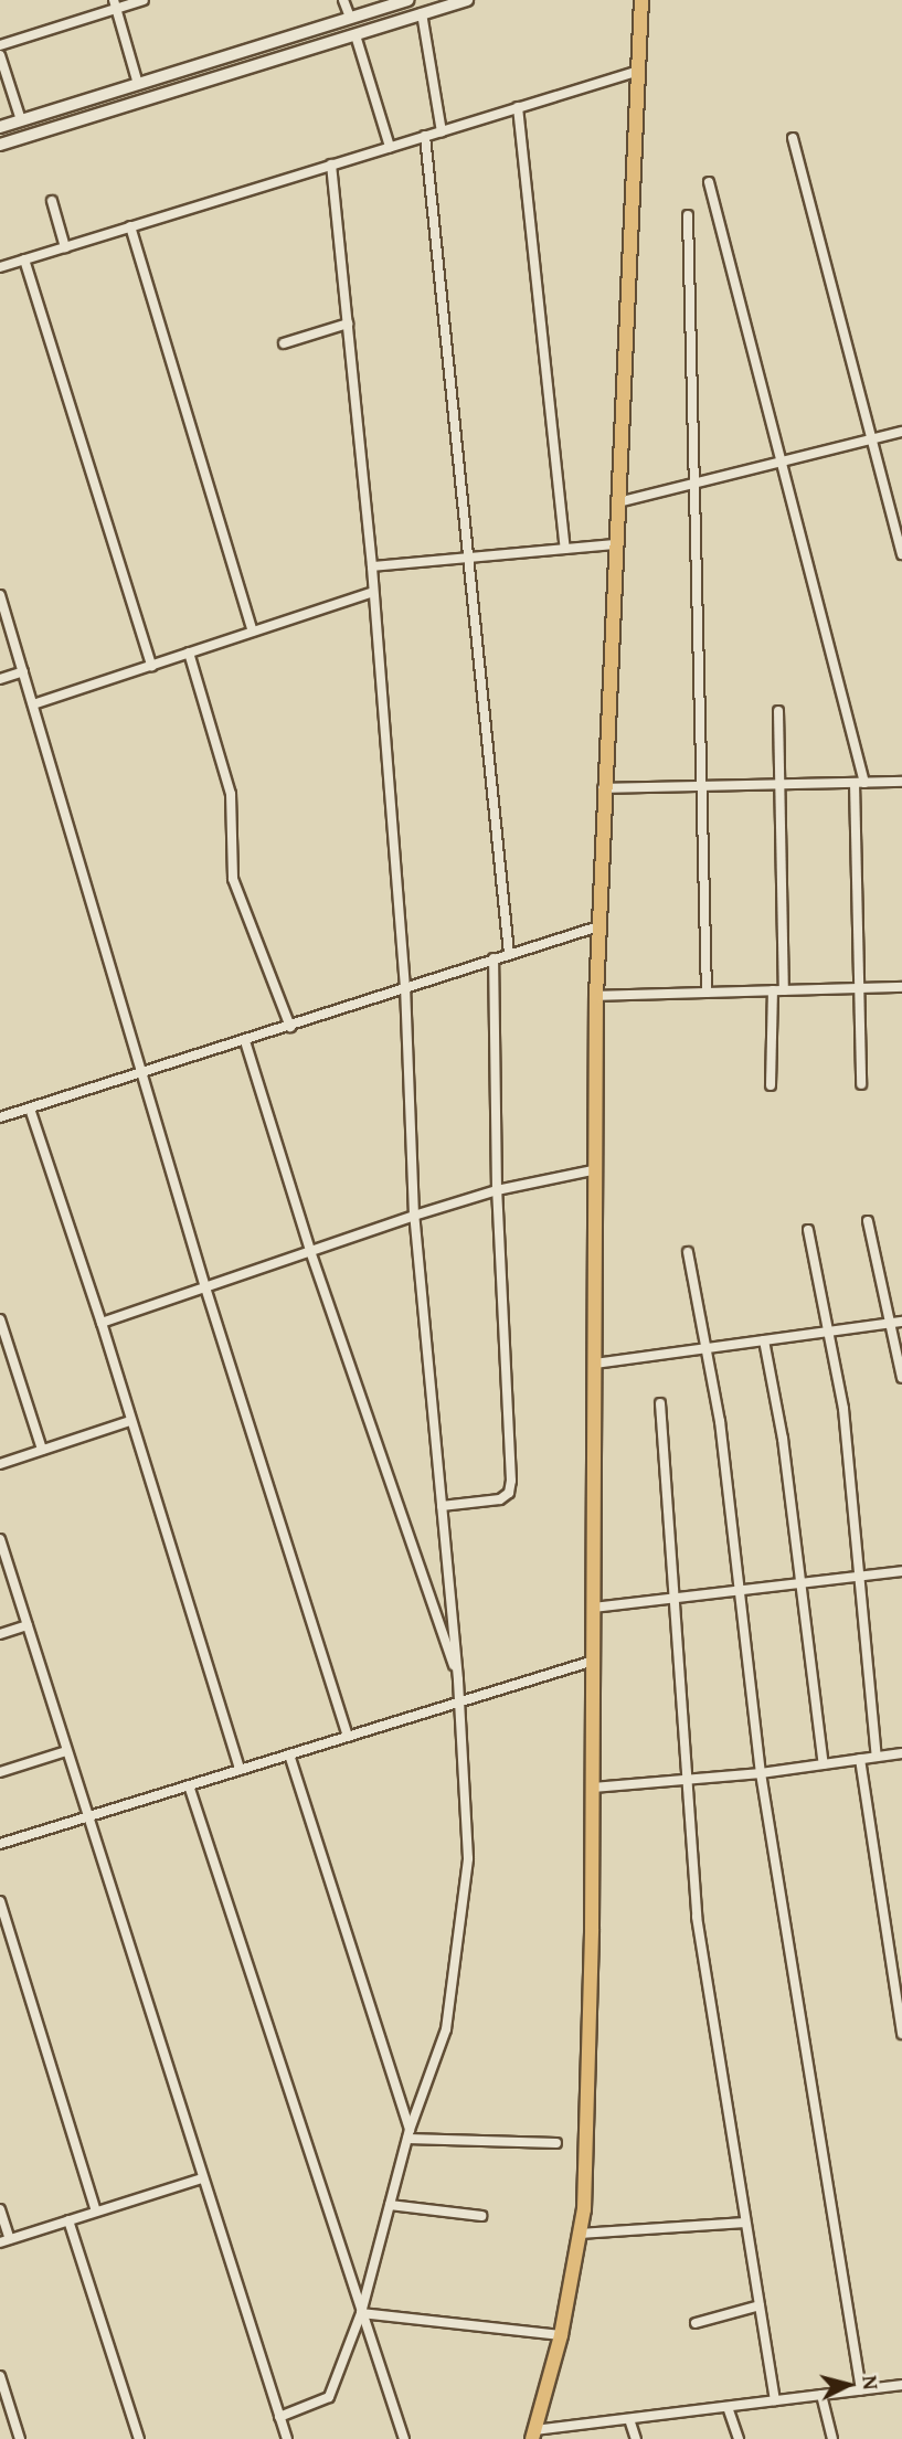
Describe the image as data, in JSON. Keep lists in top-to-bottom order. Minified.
{"north":"right"}
